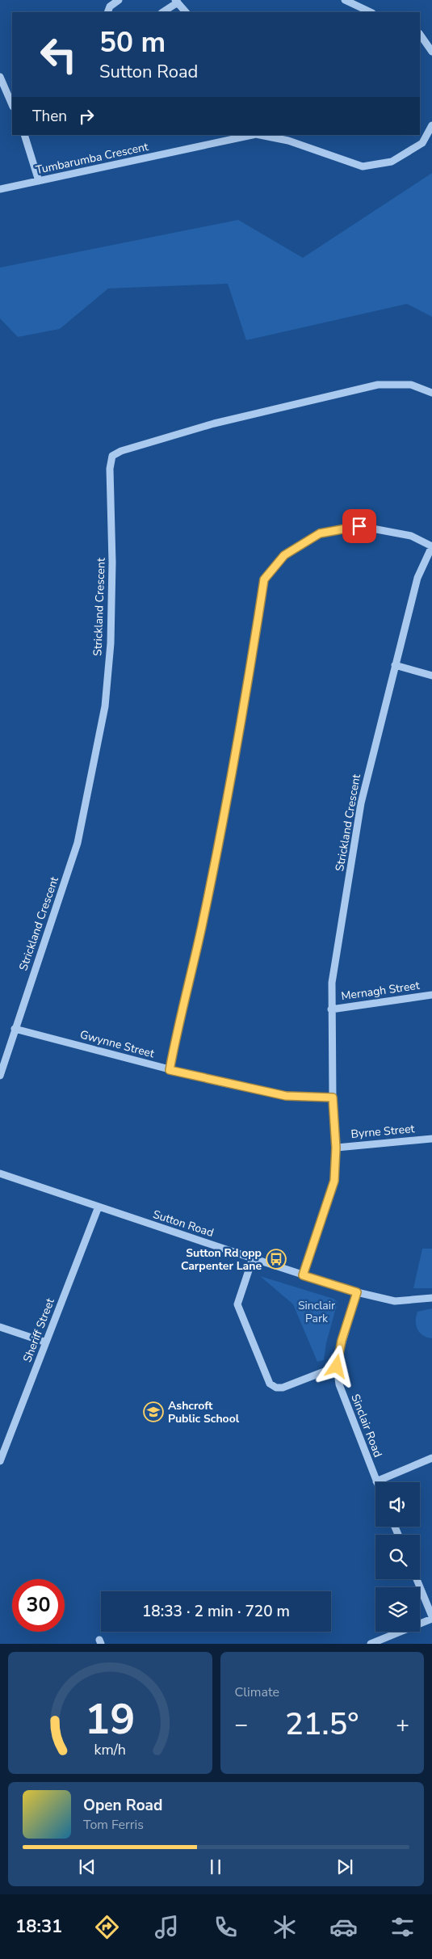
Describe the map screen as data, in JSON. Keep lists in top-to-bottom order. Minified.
{"streets":{"street":["Tumbarumba Crescent","Strickland Crescent","Mernagh Street","Gwynne Street","Byrne Street","Sutton Road","Sheriff Street","Sinclair Road"]},"crossings":[["Strickland Crescent","Mernagh Street"],["Strickland Crescent","Gwynne Street"],["Strickland Crescent","Byrne Street"],["Strickland Crescent","Sutton Road"],["Sutton Road","Sheriff Street"],["Sutton Road","Sinclair Road"]],"parks":["Sinclair Park"],"places":{"bus stop":["Sutton Rd opp Carpenter Lane"],"school or university":["Ashcroft Public School"]},"page":{"turn":["50 m","Sutton Road"],"then":"Then","limit":"30","trip":"18:33 · 2 min · 720 m","tile":"Climate","heat":["−","21.5°","+"],"song":["Open Road","Tom Ferris"],"tabs":"18:31","gauge":["19","km/h"]}}
